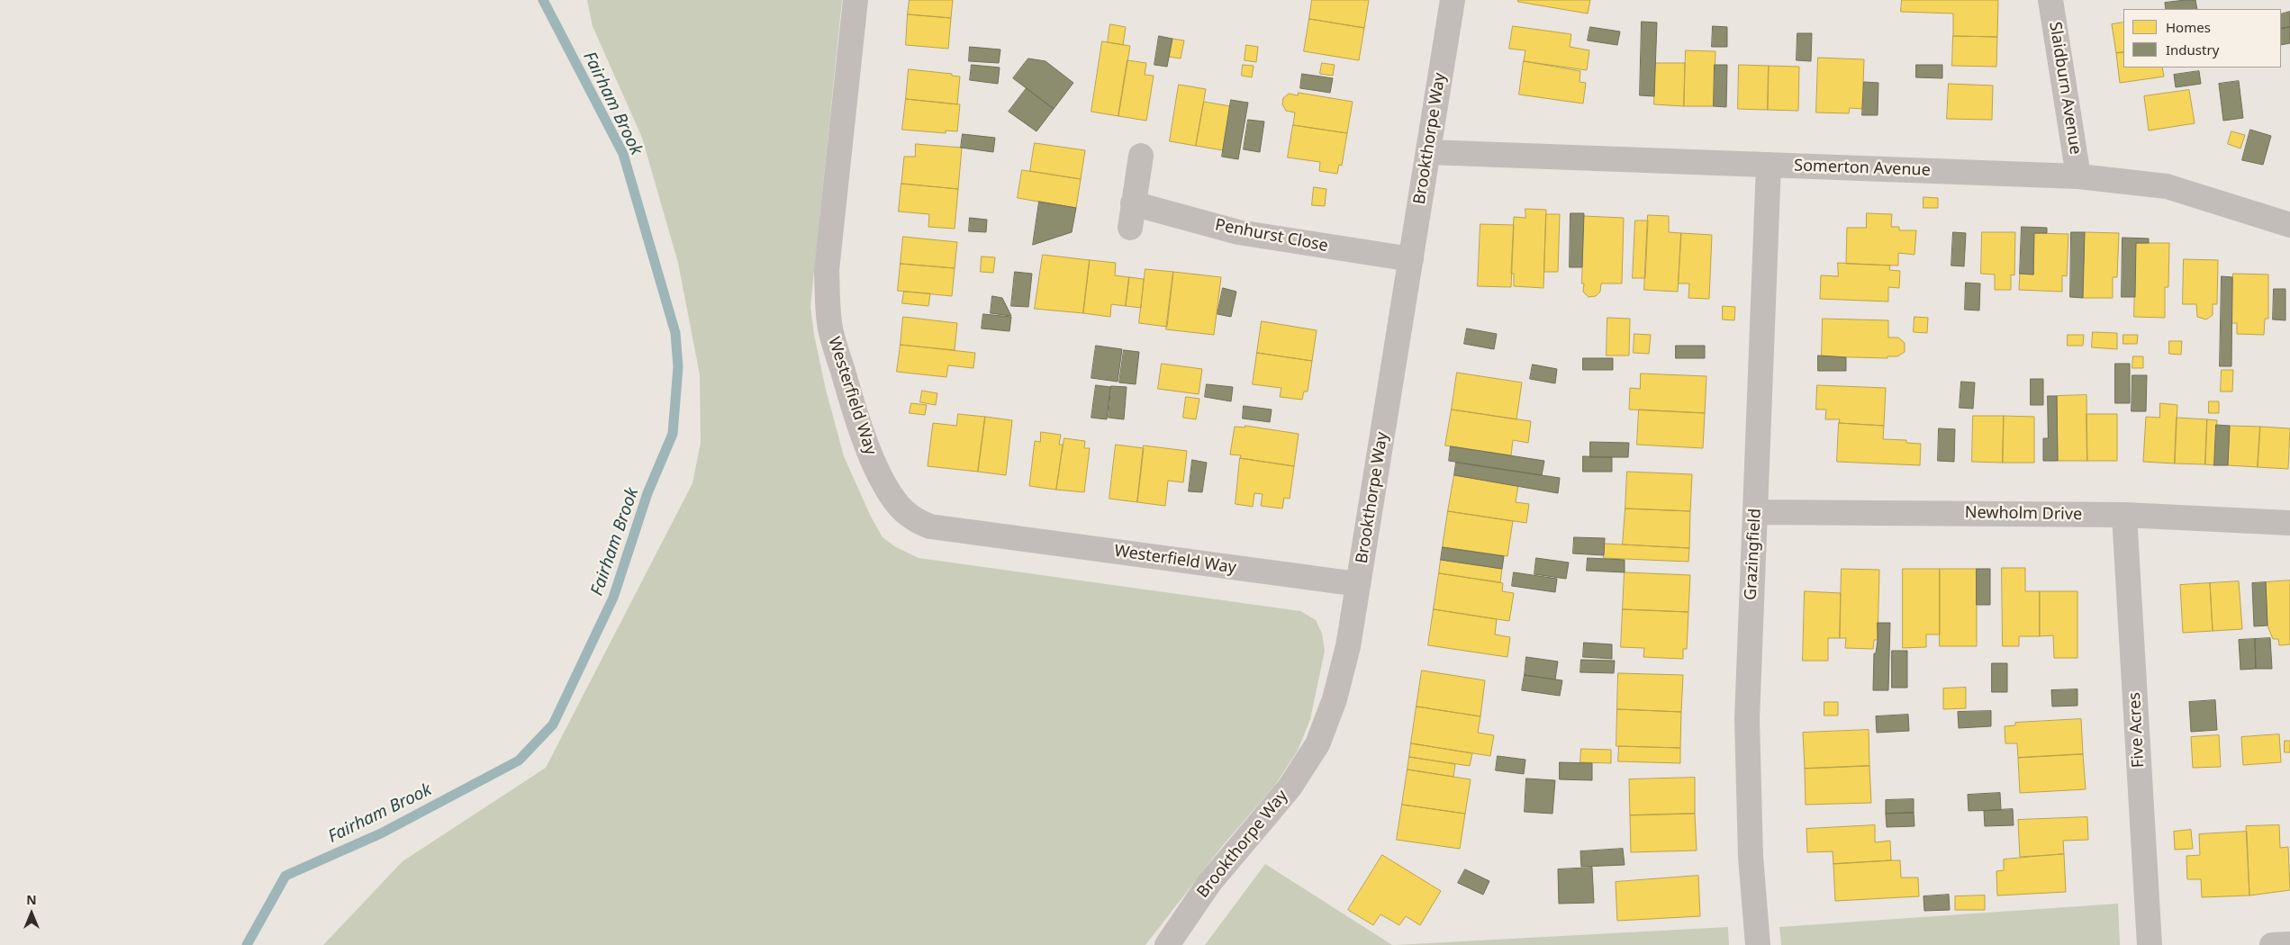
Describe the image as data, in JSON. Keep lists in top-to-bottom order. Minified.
{"streets":{"street":["Slaidburn Avenue","Brookthorpe Way","Somerton Avenue","Penhurst Close","Westerfield Way","Newholm Drive","Grazingfield","Five Acres"]},"crossings":[["Slaidburn Avenue","Somerton Avenue"],["Brookthorpe Way","Somerton Avenue"],["Brookthorpe Way","Penhurst Close"],["Brookthorpe Way","Westerfield Way"],["Somerton Avenue","Grazingfield"],["Newholm Drive","Grazingfield"],["Newholm Drive","Five Acres"]],"water":["Fairham Brook"],"legend":["Homes","Industry"],"north":"top"}
